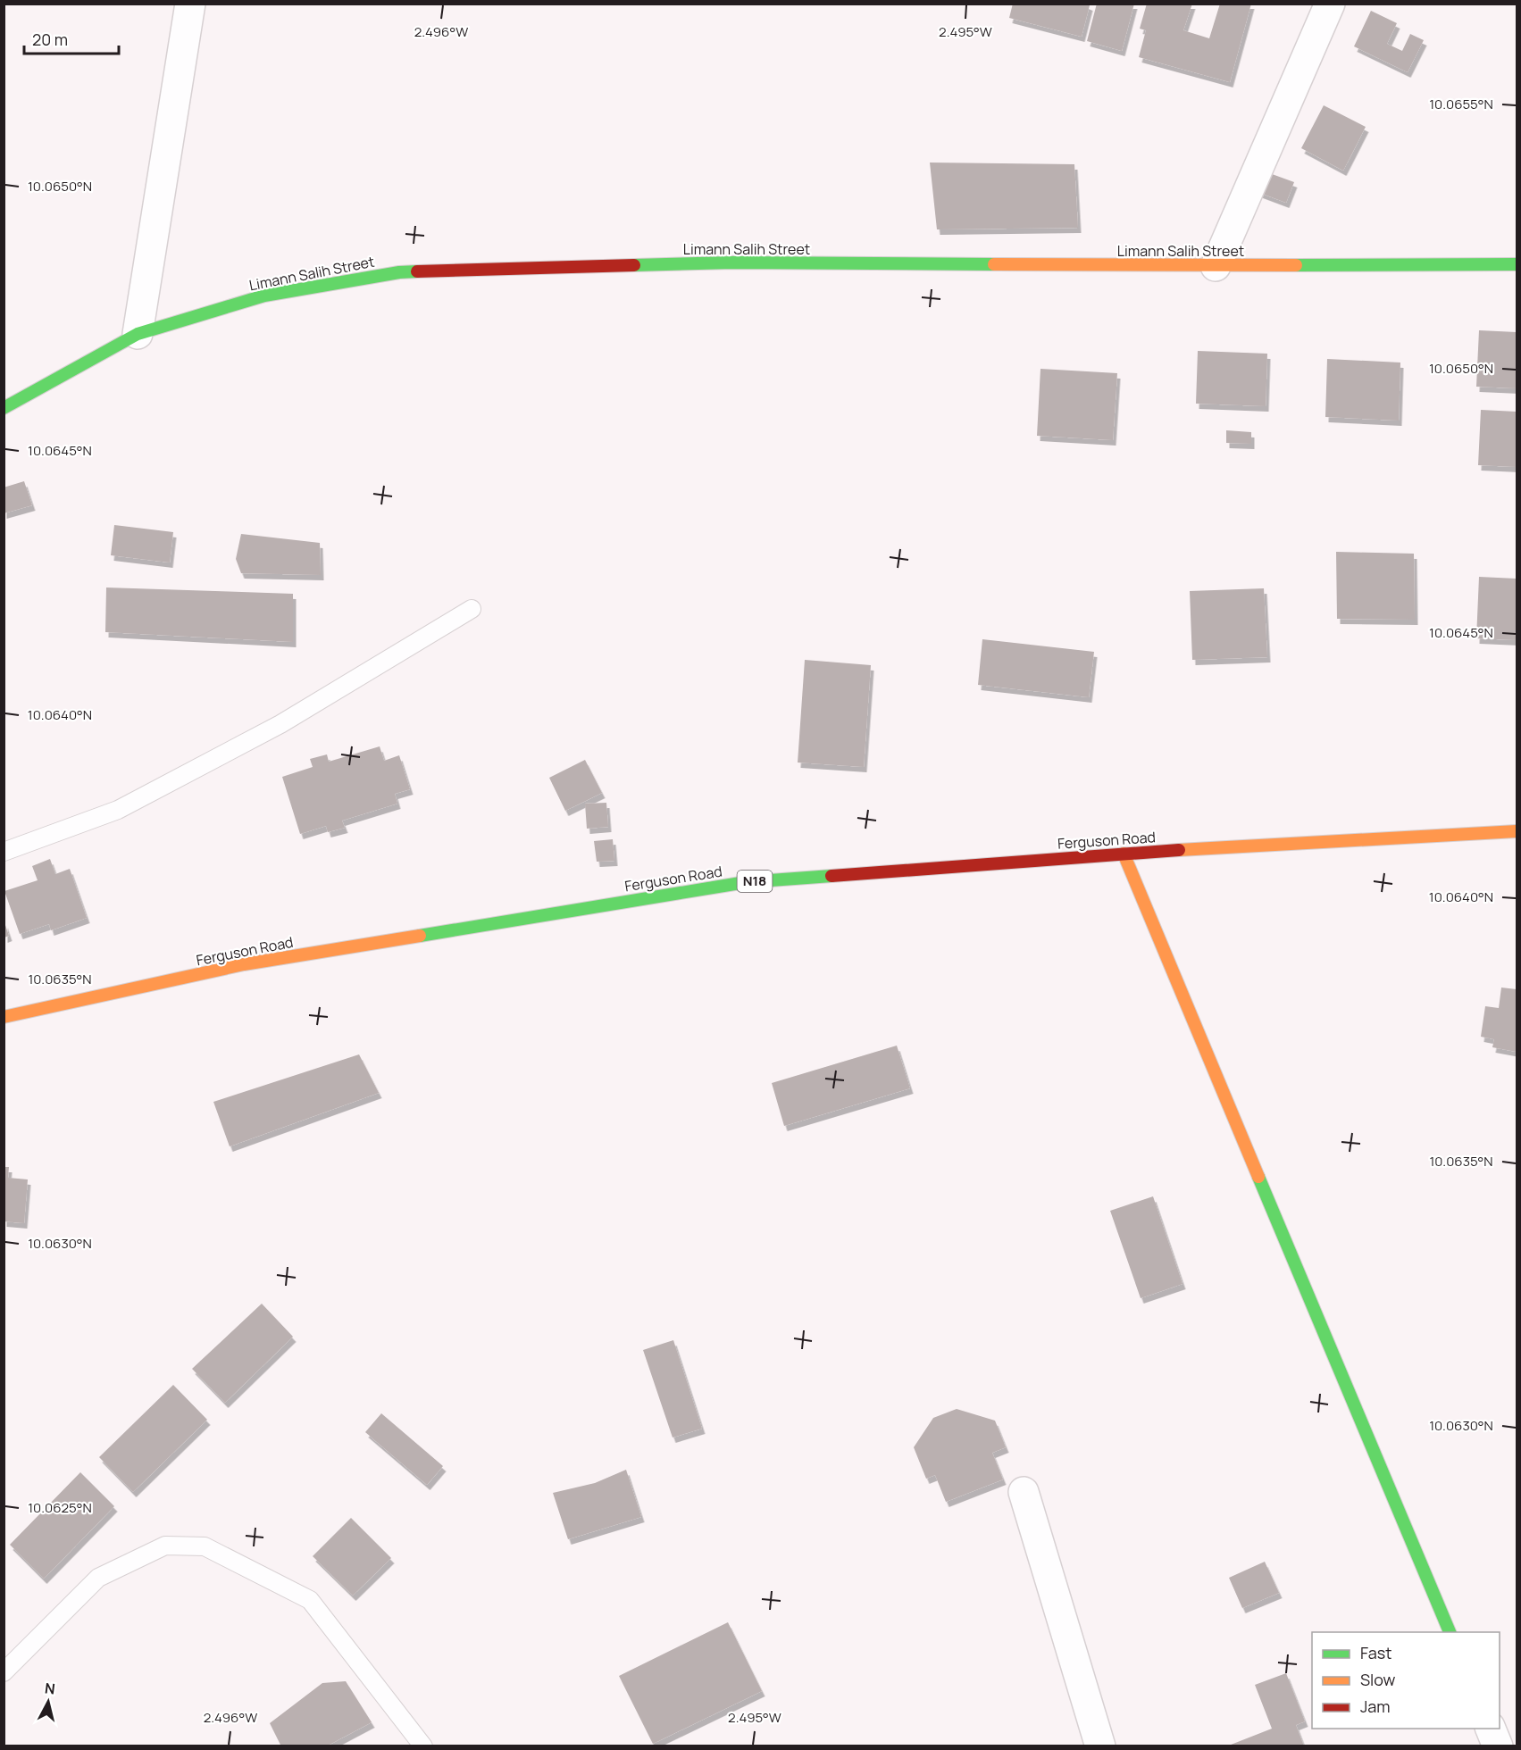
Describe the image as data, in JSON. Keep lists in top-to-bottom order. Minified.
{"streets":{"main road":["Limann Salih Street","Ferguson Road","N18"]},"legend":["Fast","Slow","Jam"],"scale_bar":"20 m","north":"top","coordinates":["2.496°W","2.495°W","10.0655°N","10.0650°N","10.0645°N","10.0640°N","10.0635°N","10.0630°N","10.0625°N"]}
